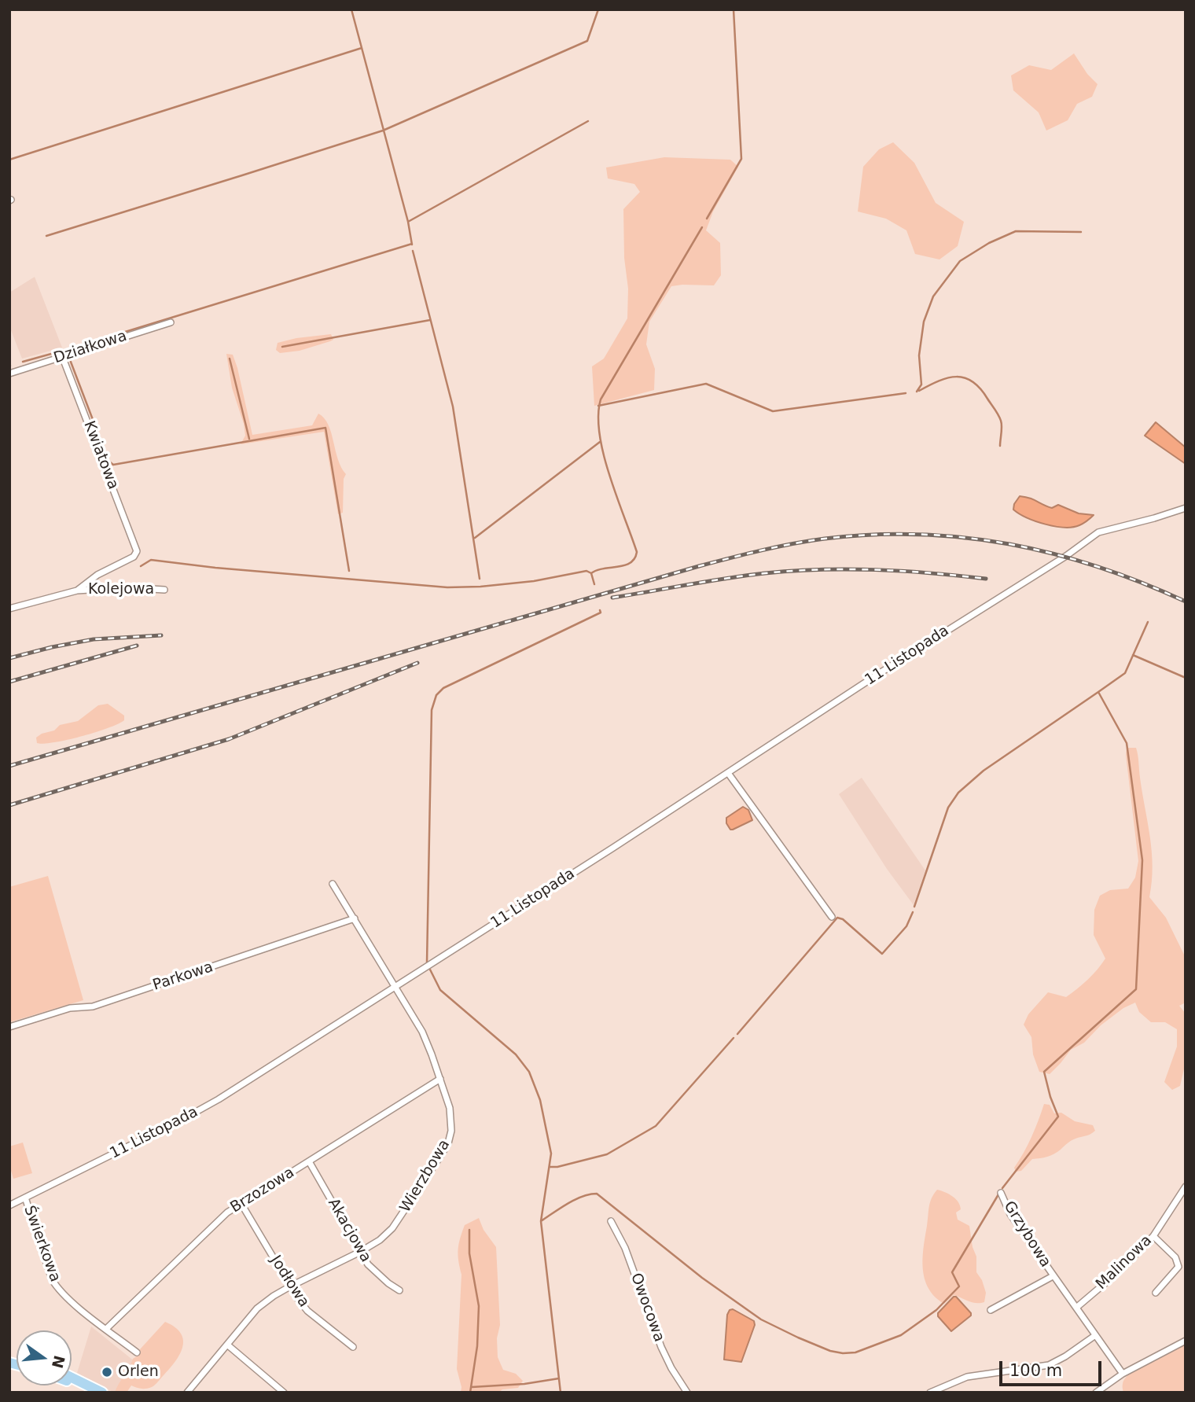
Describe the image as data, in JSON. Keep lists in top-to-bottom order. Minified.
{"streets":{"street":["Działkowa","Kwiatowa","Kolejowa","11 Listopada","Parkowa","Wierzbowa","Brzozowa","Akacjowa","Grzybowa","Świerkowa","Malinowa","Jodłowa","Owocowa"]},"crossings":[["Działkowa","Kwiatowa"],["Kwiatowa","Kolejowa"],["11 Listopada","Wierzbowa"],["11 Listopada","Świerkowa"],["Parkowa","Wierzbowa"],["Wierzbowa","Brzozowa"],["Wierzbowa","Akacjowa"],["Wierzbowa","Jodłowa"],["Brzozowa","Akacjowa"],["Brzozowa","Świerkowa"],["Brzozowa","Jodłowa"],["Grzybowa","Malinowa"]],"places":["Orlen"],"scale_bar":"100 m","north":"right"}
